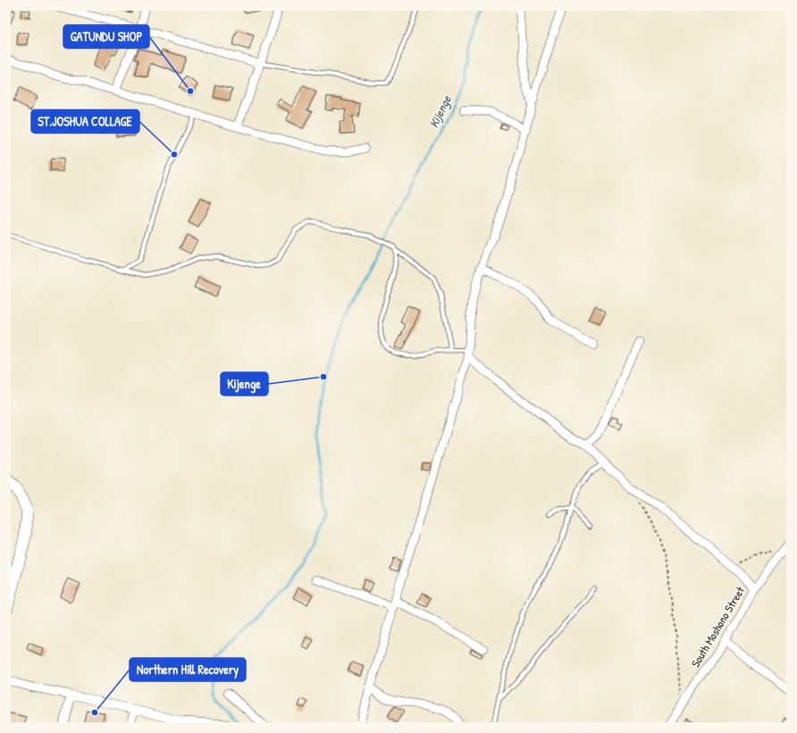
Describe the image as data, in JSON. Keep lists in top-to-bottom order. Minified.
{"streets":{"street":["South Moshono Street"]},"water":["Kijenge"],"places":["GATUNDU SHOP","ST.JOSHUA COLLAGE","Kijenge","Northern Hill Recovery"]}
